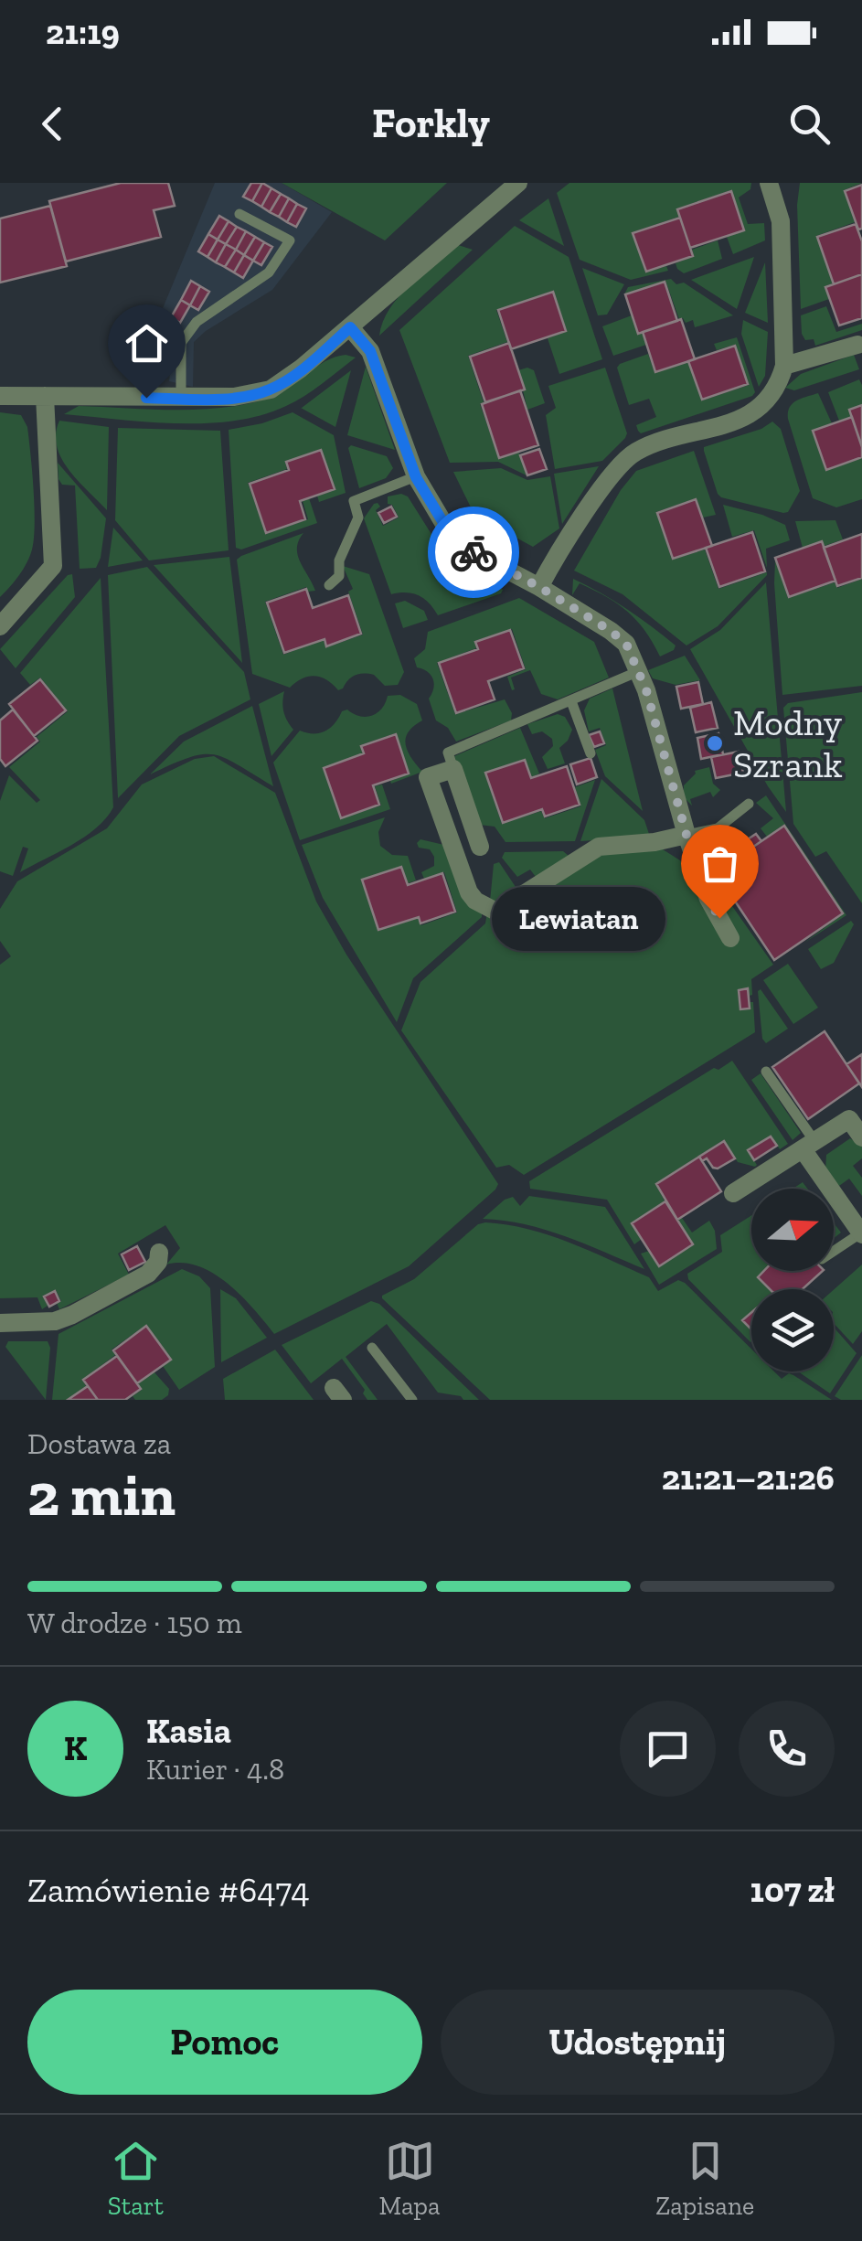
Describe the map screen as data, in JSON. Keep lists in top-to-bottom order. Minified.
{"places":["Modny Szrank","Lewiatan"],"north":"right","page":{"status":"21:19","header":"Forkly","bubble":"Lewiatan","heading":["2 min","Dostawa za","21:21–21:26"],"panel":["Kasia","Kurier · 4.8","Zamówienie #6474","107 zł"],"bar":"W drodze · 150 m","round":"K","buttons":["Pomoc","Udostępnij"],"tabs":["Start","Mapa","Zapisane"]}}
